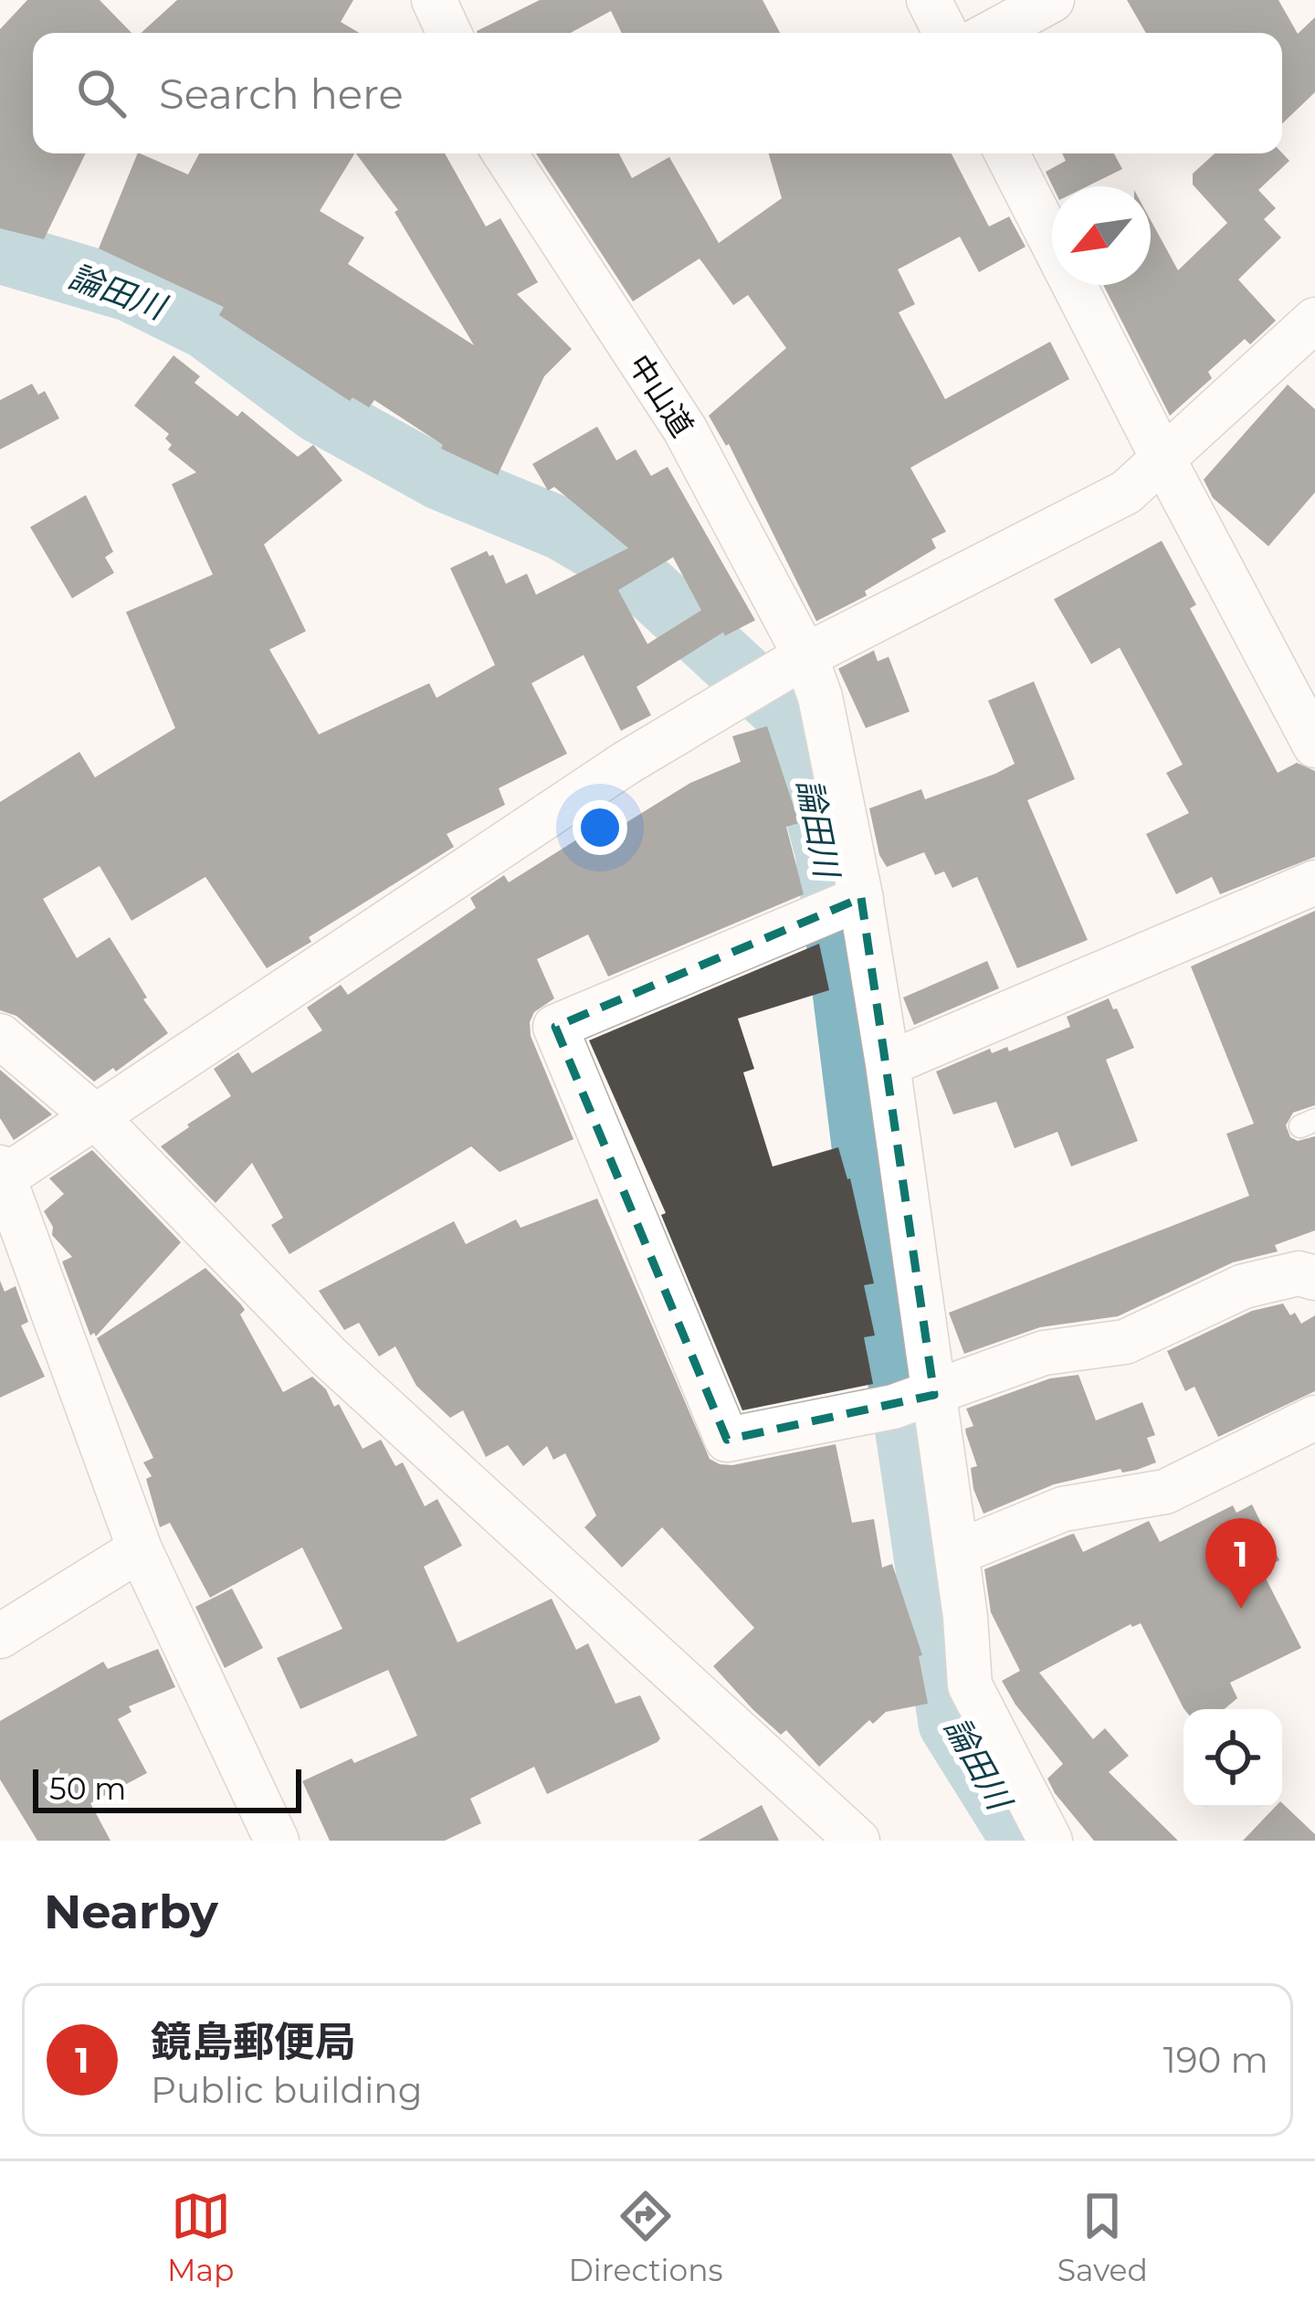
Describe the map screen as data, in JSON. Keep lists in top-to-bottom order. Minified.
{"streets":{"street":["中山道"]},"water":["論田川"],"scale_bar":"50 m","north":"bottom left","page":{"search":"Search here","pins":"1","scale":"50 m","heading":"Nearby","list":[{"mark":"1","name":"鏡島郵便局","note":"Public building","value":"190 m"}],"nav":["Map","Directions","Saved"]}}
